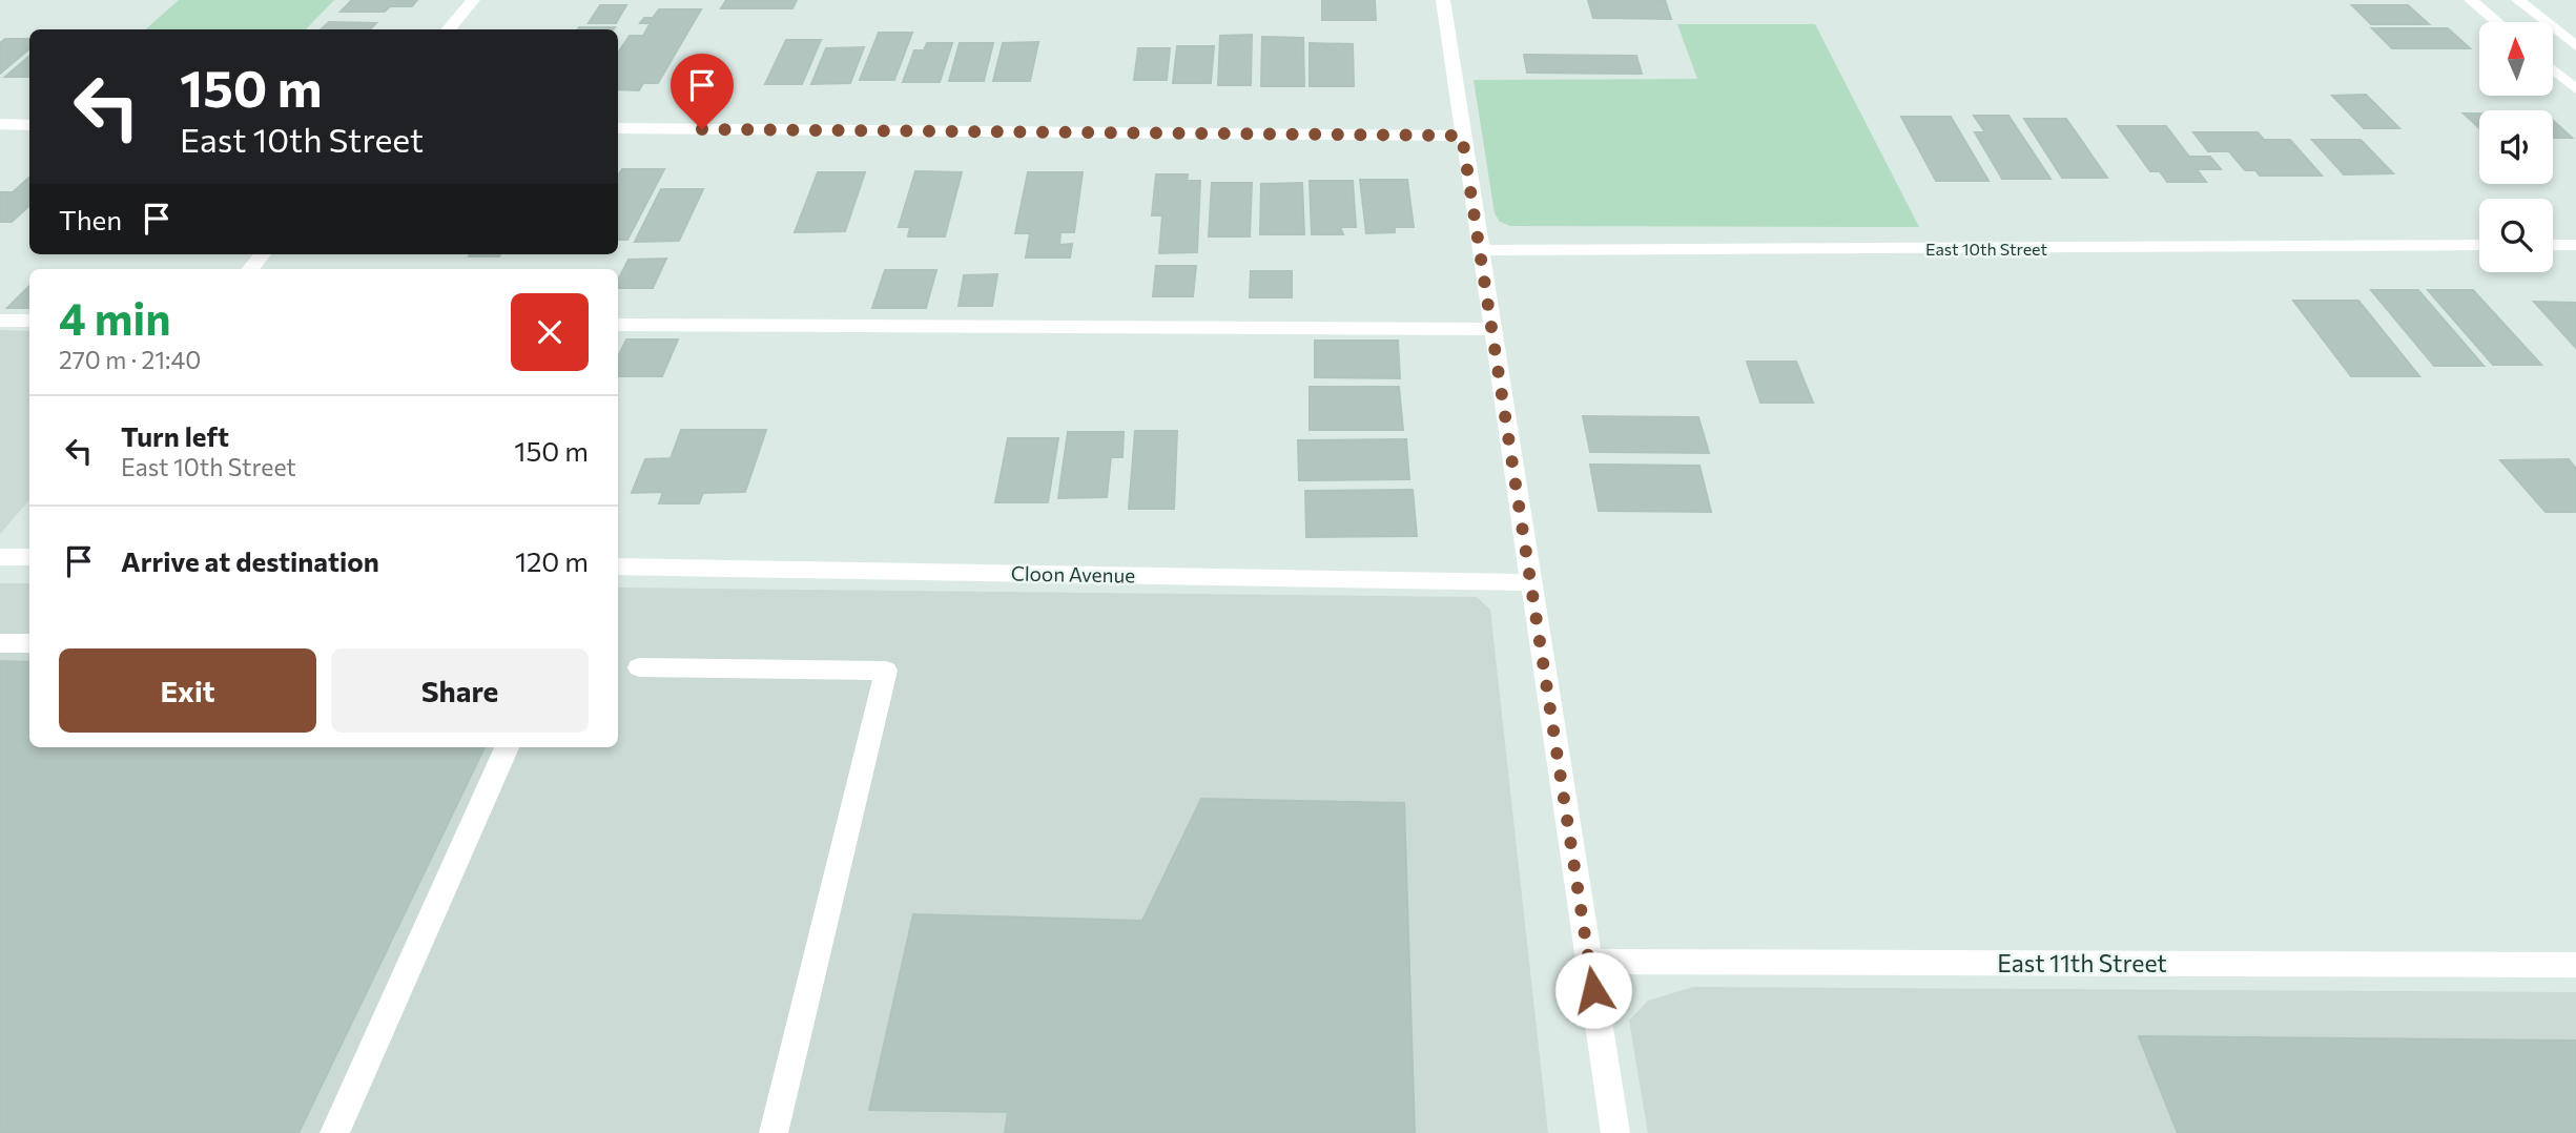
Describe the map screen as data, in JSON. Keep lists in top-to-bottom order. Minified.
{"streets":{"street":["East 10th Street","Cloon Avenue","East 11th Street"]},"north":"top","page":{"turn":["150 m","East 10th Street"],"then":"Then","heading":["4 min","270 m · 21:40"],"list":[{"name":"Turn left","note":"East 10th Street","value":"150 m"},{"name":"Arrive at destination","value":"120 m"}],"buttons":["Exit","Share"]}}
